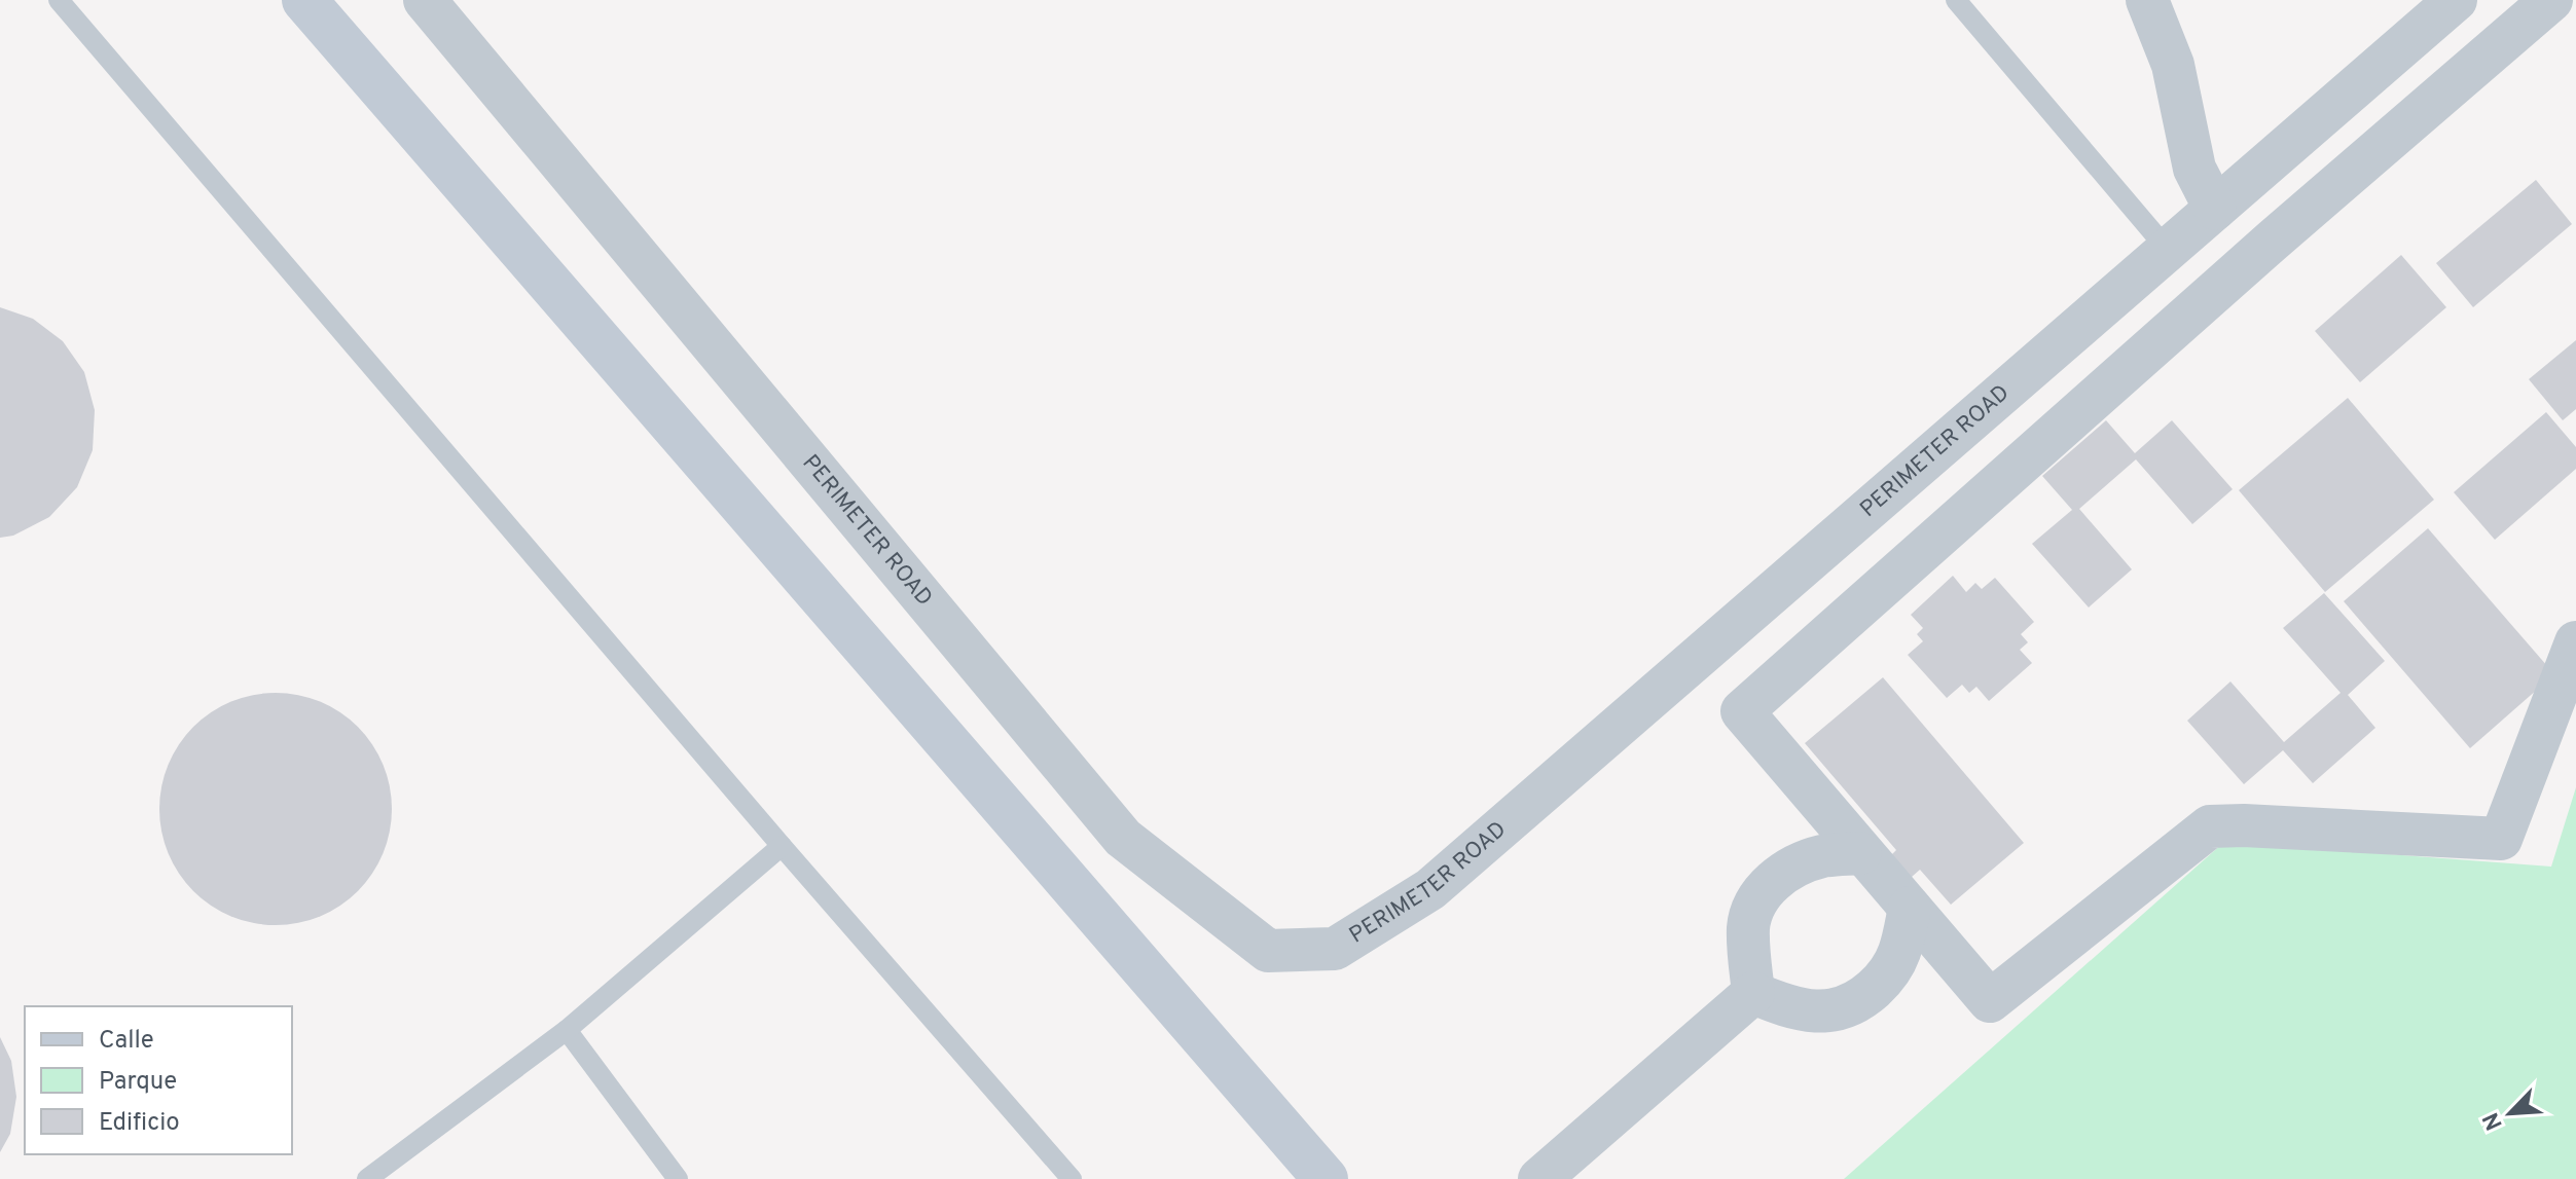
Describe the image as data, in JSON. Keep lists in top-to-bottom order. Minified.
{"streets":{"street":["PERIMETER ROAD"]},"legend":["Calle","Parque","Edificio"],"north":"bottom left"}
